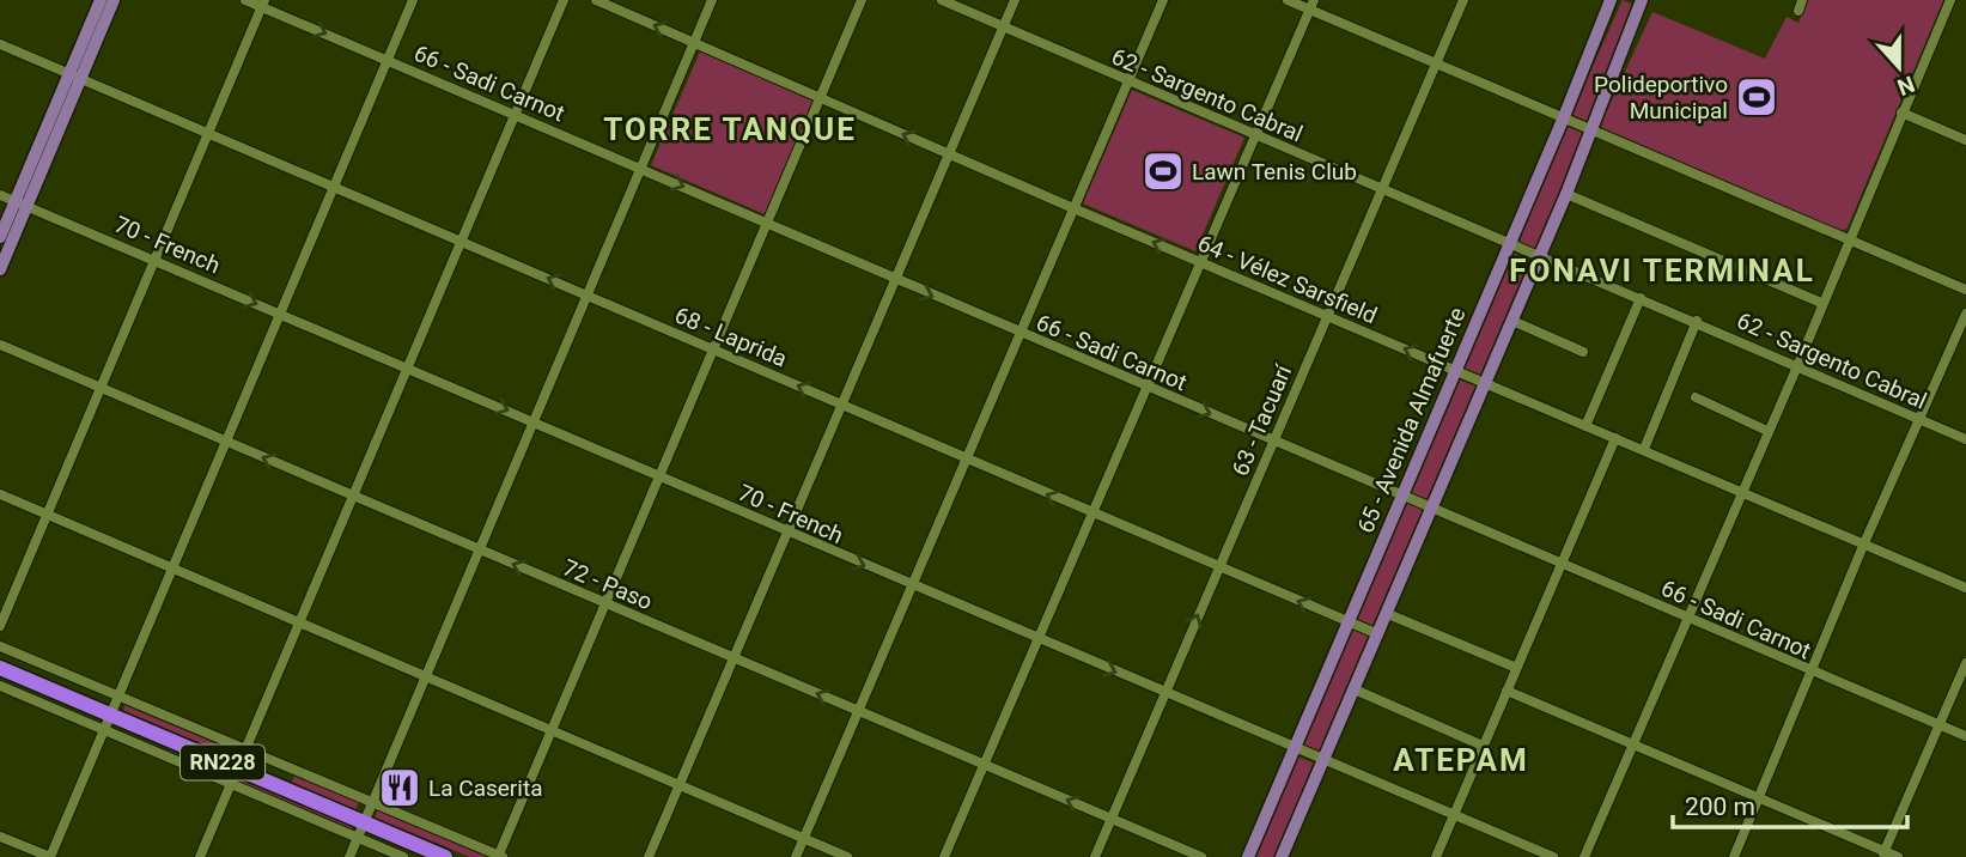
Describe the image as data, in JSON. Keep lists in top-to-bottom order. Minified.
{"streets":{"highway":["RN228"],"main road":["65 - Avenida Almafuerte"],"street":["66 - Sadi Carnot","62 - Sargento Cabral","70 - French","64 - Vélez Sarsfield","68 - Laprida","63 - Tacuarí","72 - Paso"]},"crossings":[["66 - Sadi Carnot","63 - Tacuarí"],["66 - Sadi Carnot","65 - Avenida Almafuerte"],["62 - Sargento Cabral","63 - Tacuarí"],["62 - Sargento Cabral","65 - Avenida Almafuerte"],["70 - French","63 - Tacuarí"],["70 - French","65 - Avenida Almafuerte"],["64 - Vélez Sarsfield","63 - Tacuarí"],["64 - Vélez Sarsfield","65 - Avenida Almafuerte"],["68 - Laprida","63 - Tacuarí"],["68 - Laprida","65 - Avenida Almafuerte"],["63 - Tacuarí","72 - Paso"]],"one_way":["64 - Vélez Sarsfield","68 - Laprida","72 - Paso"],"districts":["TORRE TANQUE","FONAVI TERMINAL","ATEPAM"],"places":{"sports":["Polideportivo Municipal","Lawn Tenis Club"],"restaurant":["La Caserita"]},"scale_bar":"200 m","north":"bottom"}
